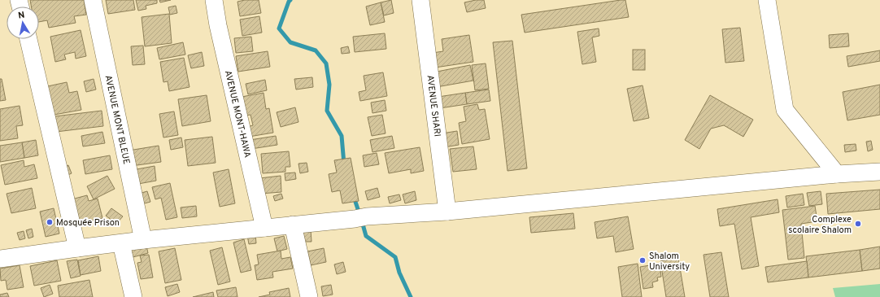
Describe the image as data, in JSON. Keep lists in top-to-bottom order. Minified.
{"streets":{"street":["AVENUE SHARI","AVENUE MONT-HAWA","AVENUE MONT BLEUE"]},"places":["Mosquée Prison","Complexe scolaire Shalom","Shalom University"],"north":"top"}
